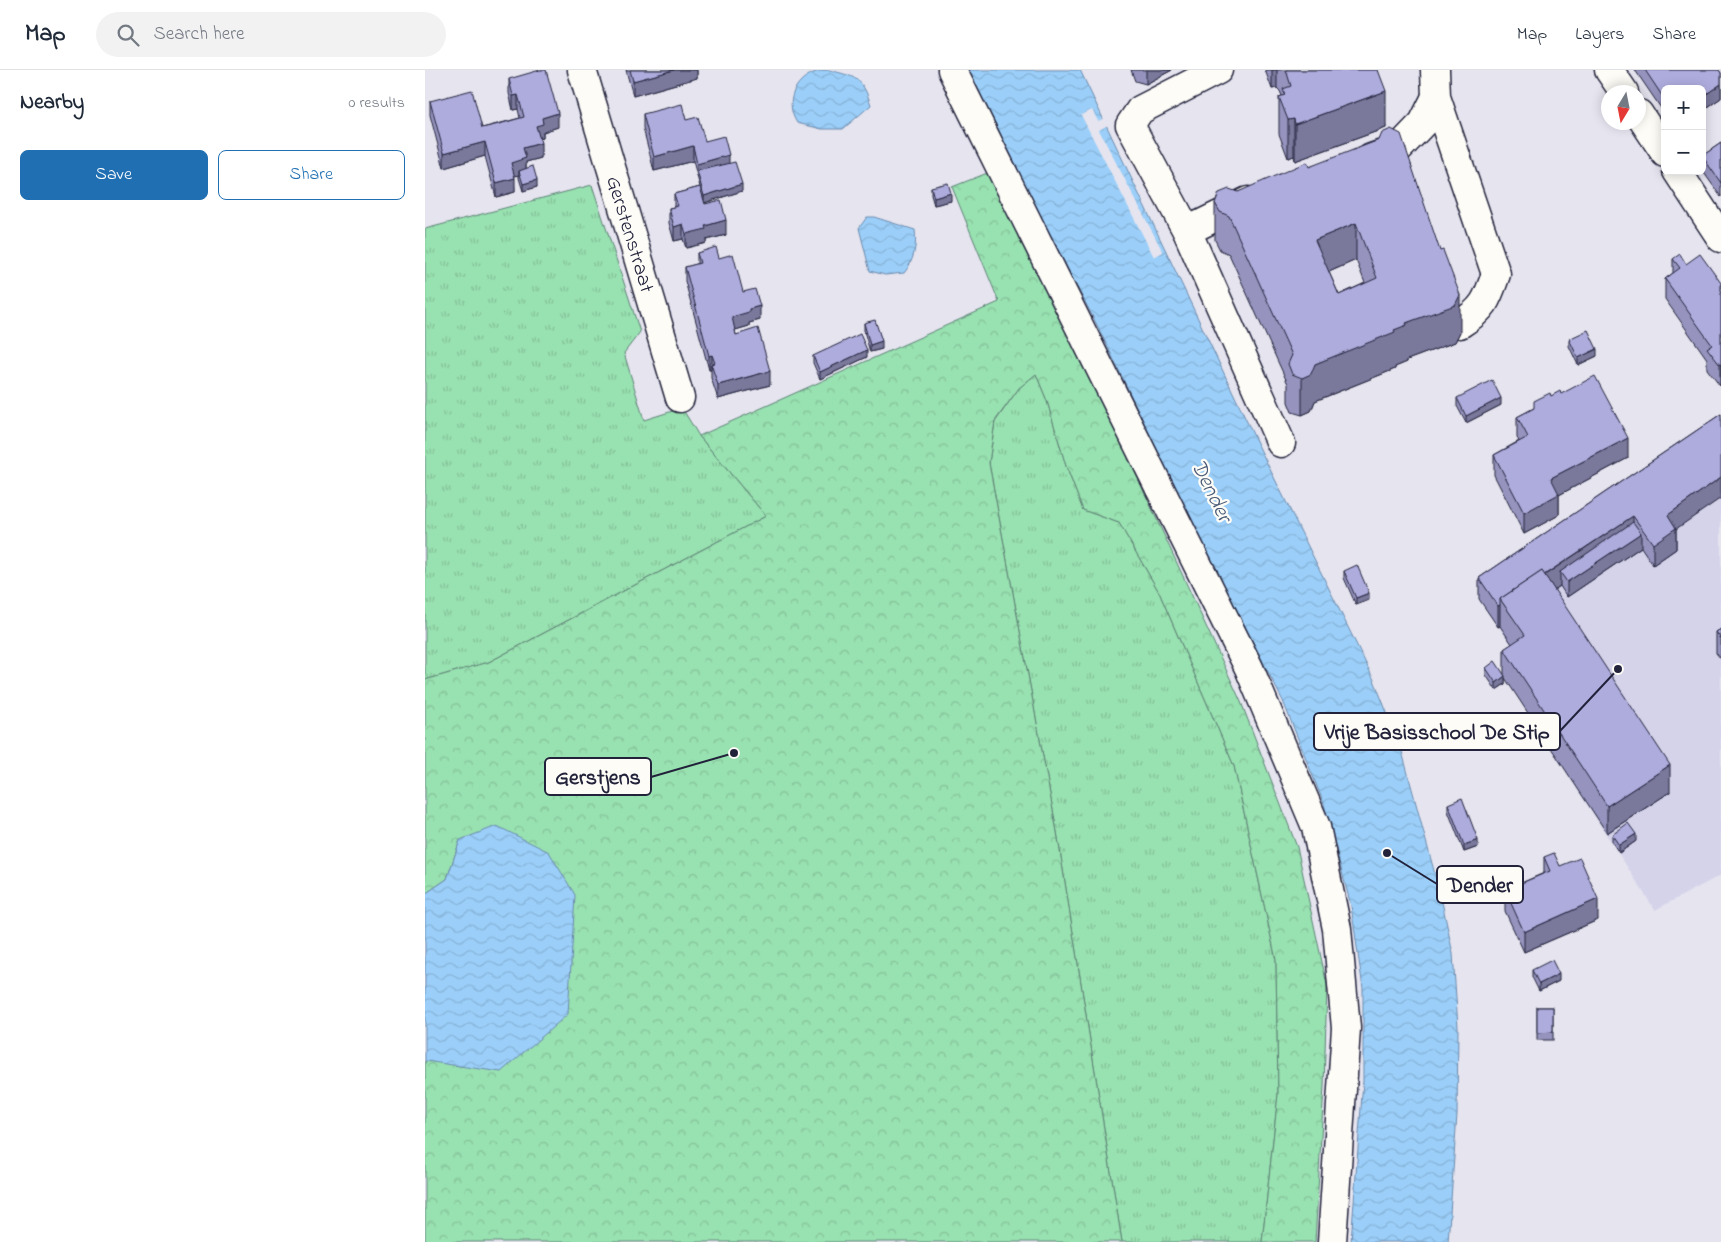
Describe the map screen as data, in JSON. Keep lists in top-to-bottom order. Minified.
{"streets":{"street":["Gerstenstraat"]},"water":["Dender"],"places":["Vrije Basisschool De Stip","Gerstjens","Dender"],"north":"bottom","page":{"header":"Map","search":"Search here","nav":["Map","Layers","Share"],"heading":["Nearby","0 results"],"map_buttons":["+","−"],"buttons":["Save","Share"]}}
